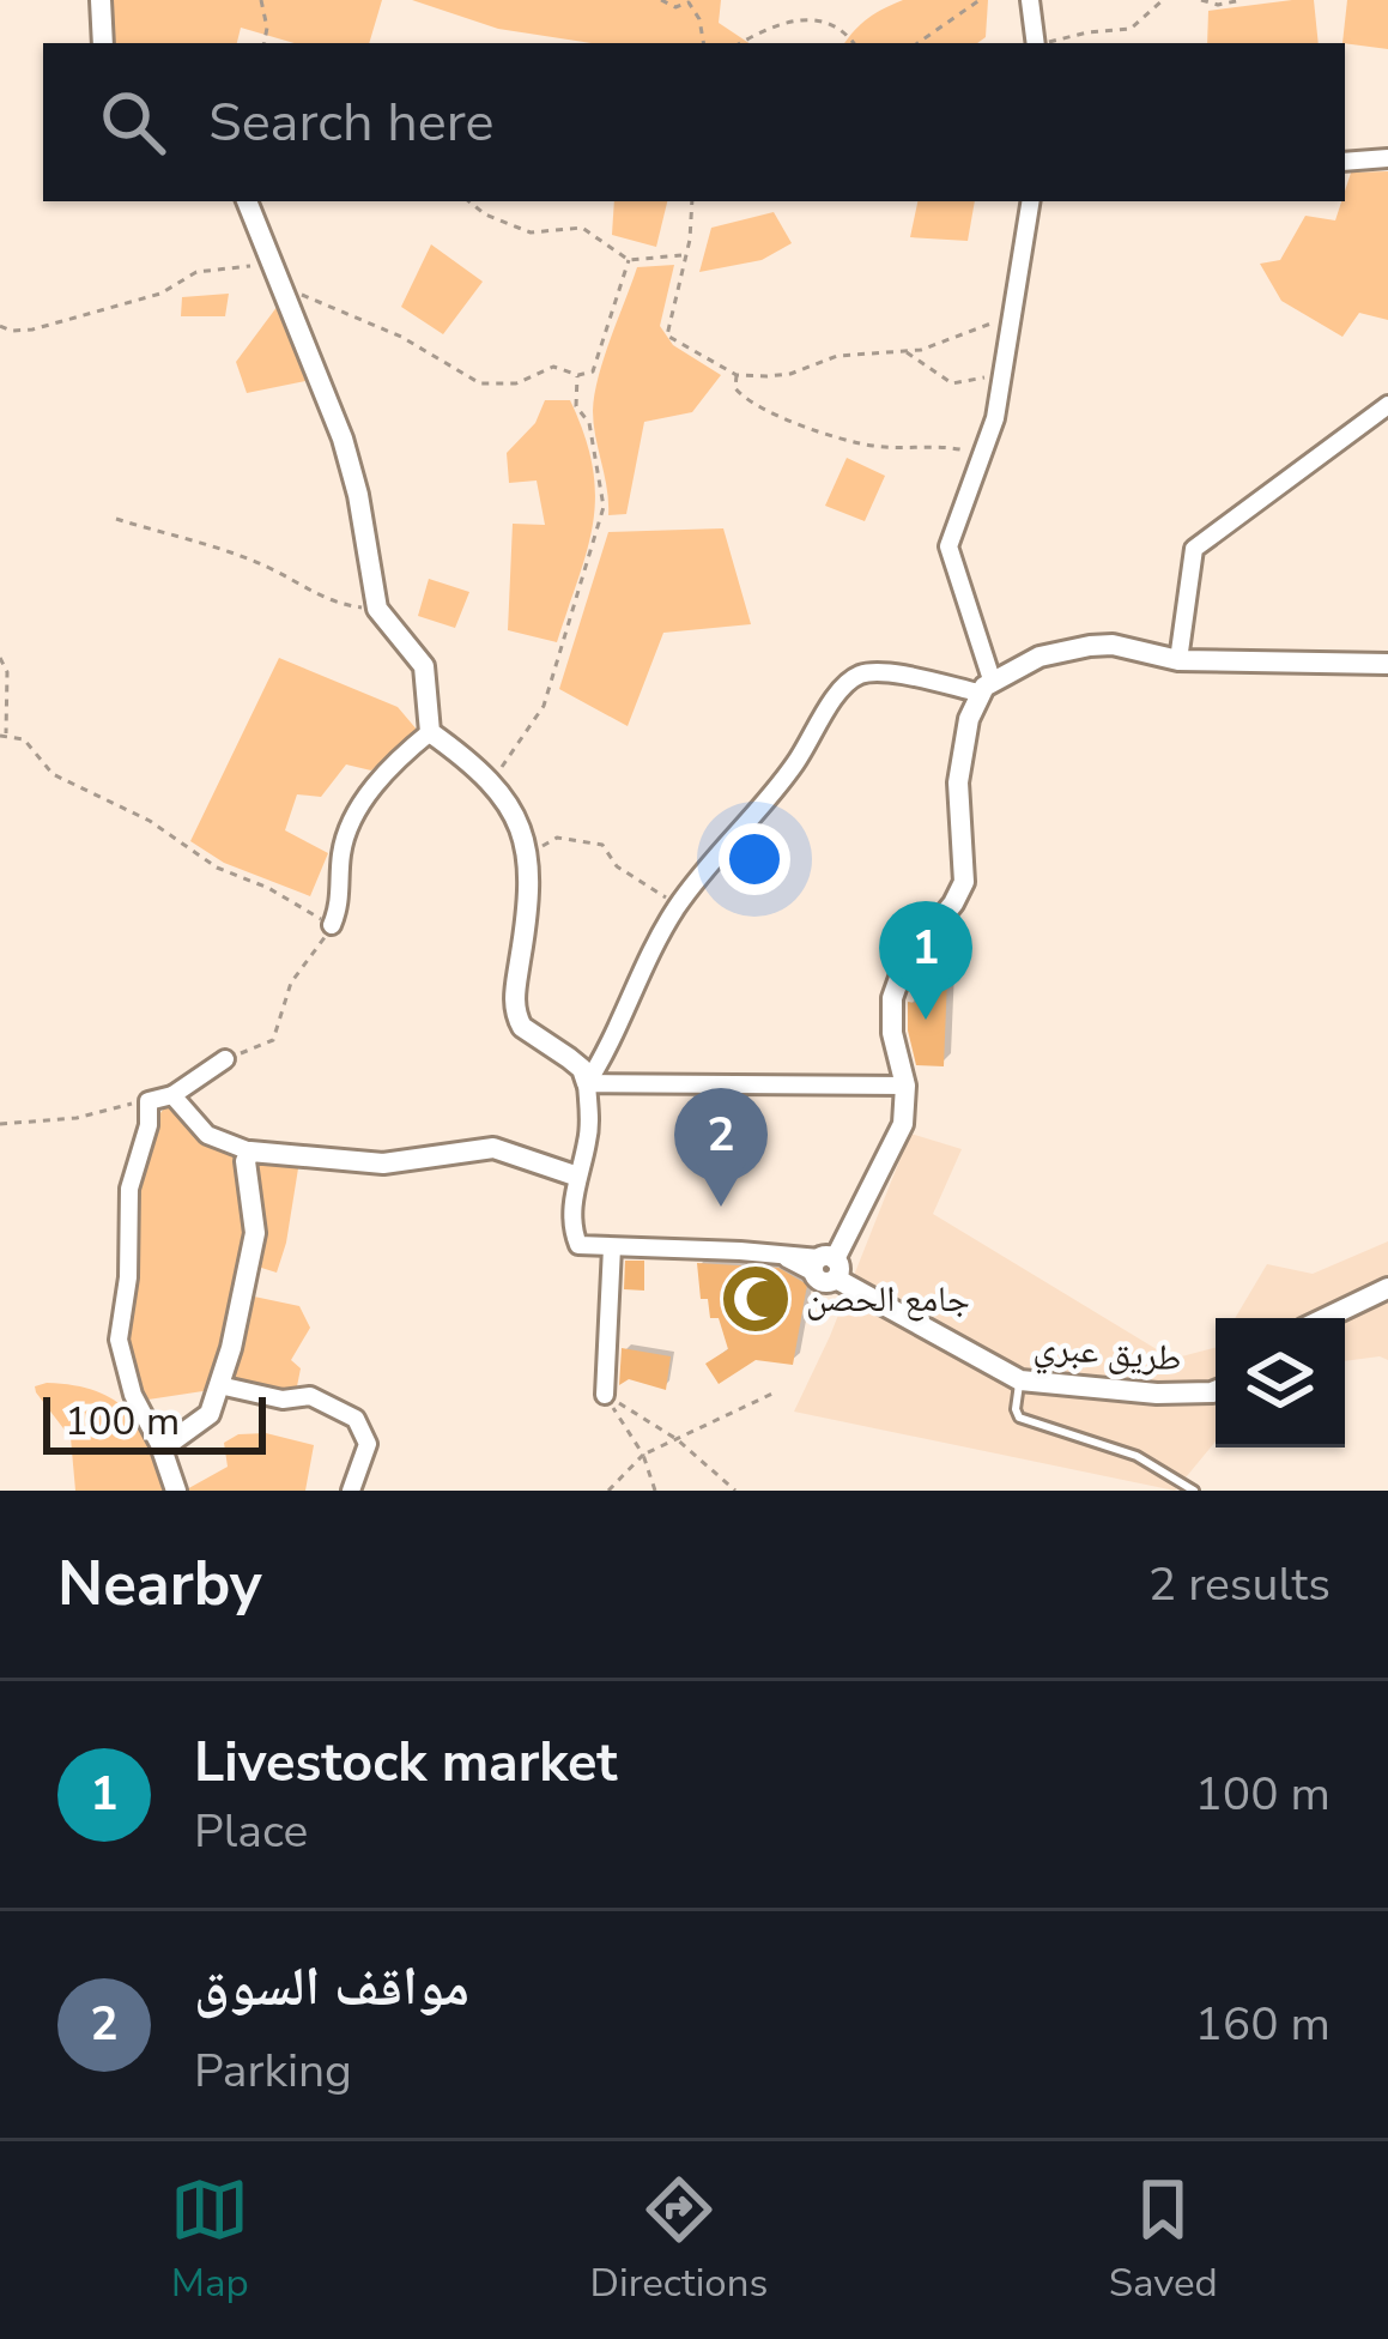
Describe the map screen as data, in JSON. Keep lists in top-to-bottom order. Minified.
{"streets":{"street":["طريق عبري"]},"places":{"mosque":["جامع الحصن"]},"scale_bar":"100 m","page":{"search":"Search here","pins":["1","2"],"scale":"100 m","heading":["Nearby","2 results"],"list":[{"mark":"1","name":"Livestock market","note":"Place","value":"100 m"},{"mark":"2","name":"مواقف السوق","note":"Parking","value":"160 m"}],"nav":["Map","Directions","Saved"]}}
